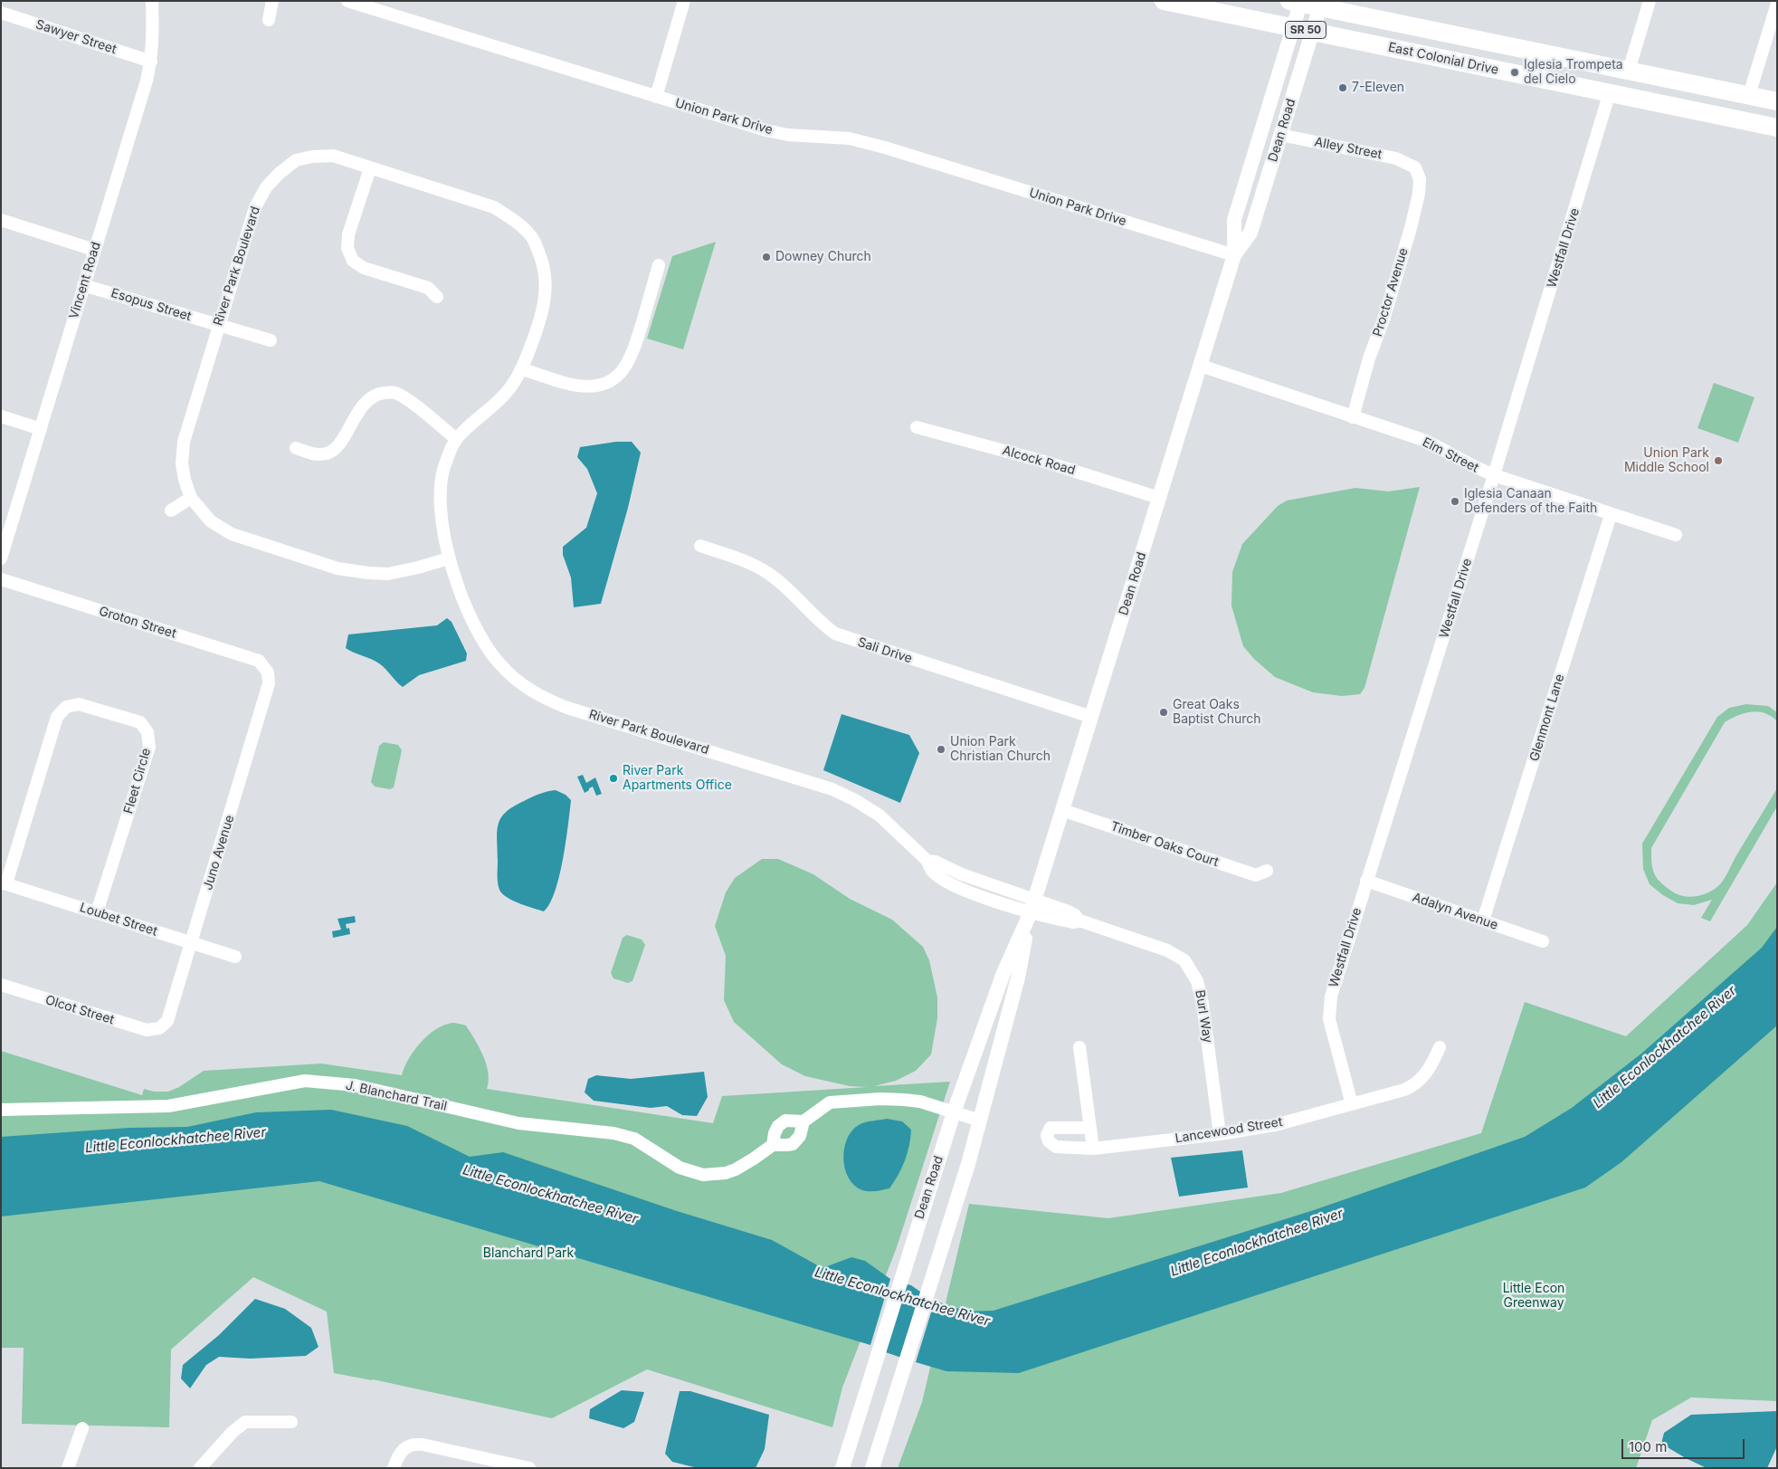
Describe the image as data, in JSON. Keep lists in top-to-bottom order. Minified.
{"streets":{"highway":["SR 50","East Colonial Drive"],"main road":["Dean Road"],"street":["Sawyer Street","Union Park Drive","Alley Street","Westfall Drive","River Park Boulevard","Vincent Road","Proctor Avenue","Esopus Street","Elm Street","Alcock Road","Groton Street","Sali Drive","Glenmont Lane","Fleet Circle","Timber Oaks Court","Juno Avenue","Adalyn Avenue","Loubet Street","Olcot Street","Burl Way","J. Blanchard Trail","Lancewood Street"]},"crossings":[["Sawyer Street","Vincent Road"],["East Colonial Drive","Dean Road"],["East Colonial Drive","Westfall Drive"],["Union Park Drive","Dean Road"],["Dean Road","Alley Street"],["Dean Road","River Park Boulevard"],["Dean Road","Elm Street"],["Dean Road","Alcock Road"],["Dean Road","Sali Drive"],["Dean Road","Timber Oaks Court"],["Dean Road","Burl Way"],["Alley Street","Proctor Avenue"],["Westfall Drive","Elm Street"],["Westfall Drive","Adalyn Avenue"],["Westfall Drive","Lancewood Street"],["River Park Boulevard","Esopus Street"],["River Park Boulevard","Burl Way"],["Vincent Road","Esopus Street"],["Proctor Avenue","Elm Street"],["Elm Street","Glenmont Lane"],["Groton Street","Juno Avenue"],["Glenmont Lane","Adalyn Avenue"],["Fleet Circle","Loubet Street"],["Juno Avenue","Loubet Street"],["Juno Avenue","Olcot Street"],["Burl Way","Lancewood Street"]],"water":["Little Econlockhatchee River"],"parks":["Blanchard Park","Little Econ Greenway"],"places":["Iglesia Trompeta del Cielo","7-Eleven","Downey Church","Union Park Middle School","Iglesia Canaan Defenders of the Faith","Great Oaks Baptist Church","Union Park Christian Church","River Park Apartments Office"],"scale_bar":"100 m"}
